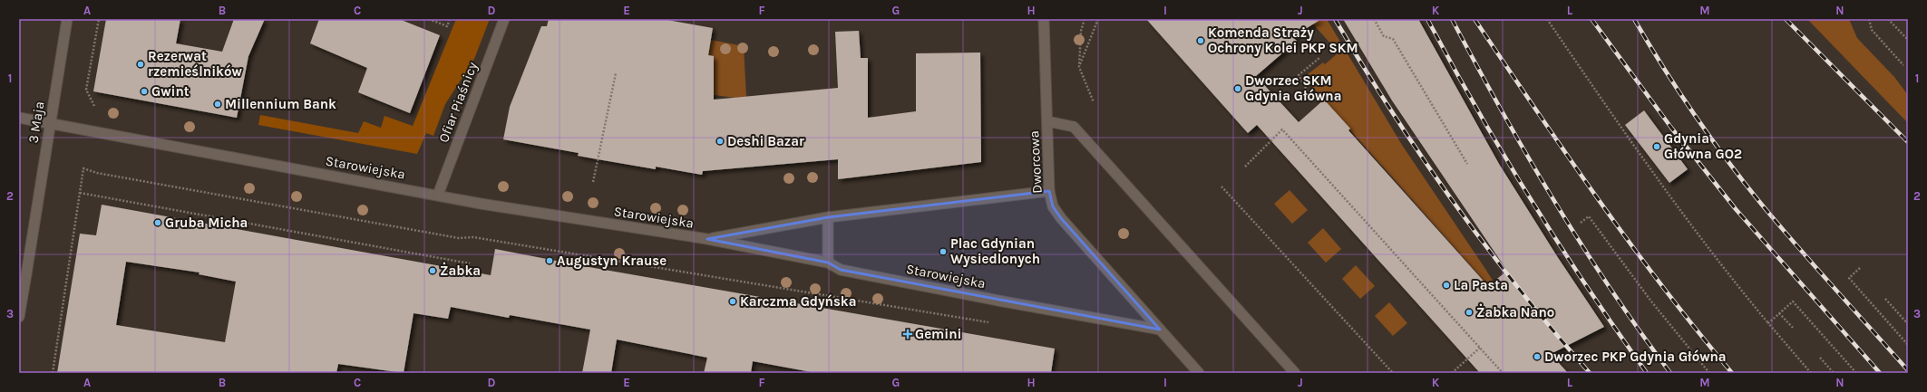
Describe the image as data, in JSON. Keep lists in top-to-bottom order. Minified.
{"streets":{"street":["Ofiar Piaśnicy","3 Maja","Dworcowa","Starowiejska"]},"crossings":[["Ofiar Piaśnicy","Starowiejska"],["3 Maja","Starowiejska"],["Dworcowa","Starowiejska"]],"places":{"other":["Komenda Straży Ochrony Kolei PKP SKM","Rezerwat rzemieślników","Dworzec SKM Gdynia Główna","Gwint","Millennium Bank","Deshi Bazar","Gdynia Główna GO2","Gruba Micha","Plac Gdynian Wysiedlonych","Augustyn Krause","Żabka","La Pasta","Karczma Gdyńska","Żabka Nano","Dworzec PKP Gdynia Główna"],"health":["Gemini"]},"grid":{"columns":["A","B","C","D","E","F","G","H","I","J","K","L","M","N"],"rows":["1","2","3"]}}
